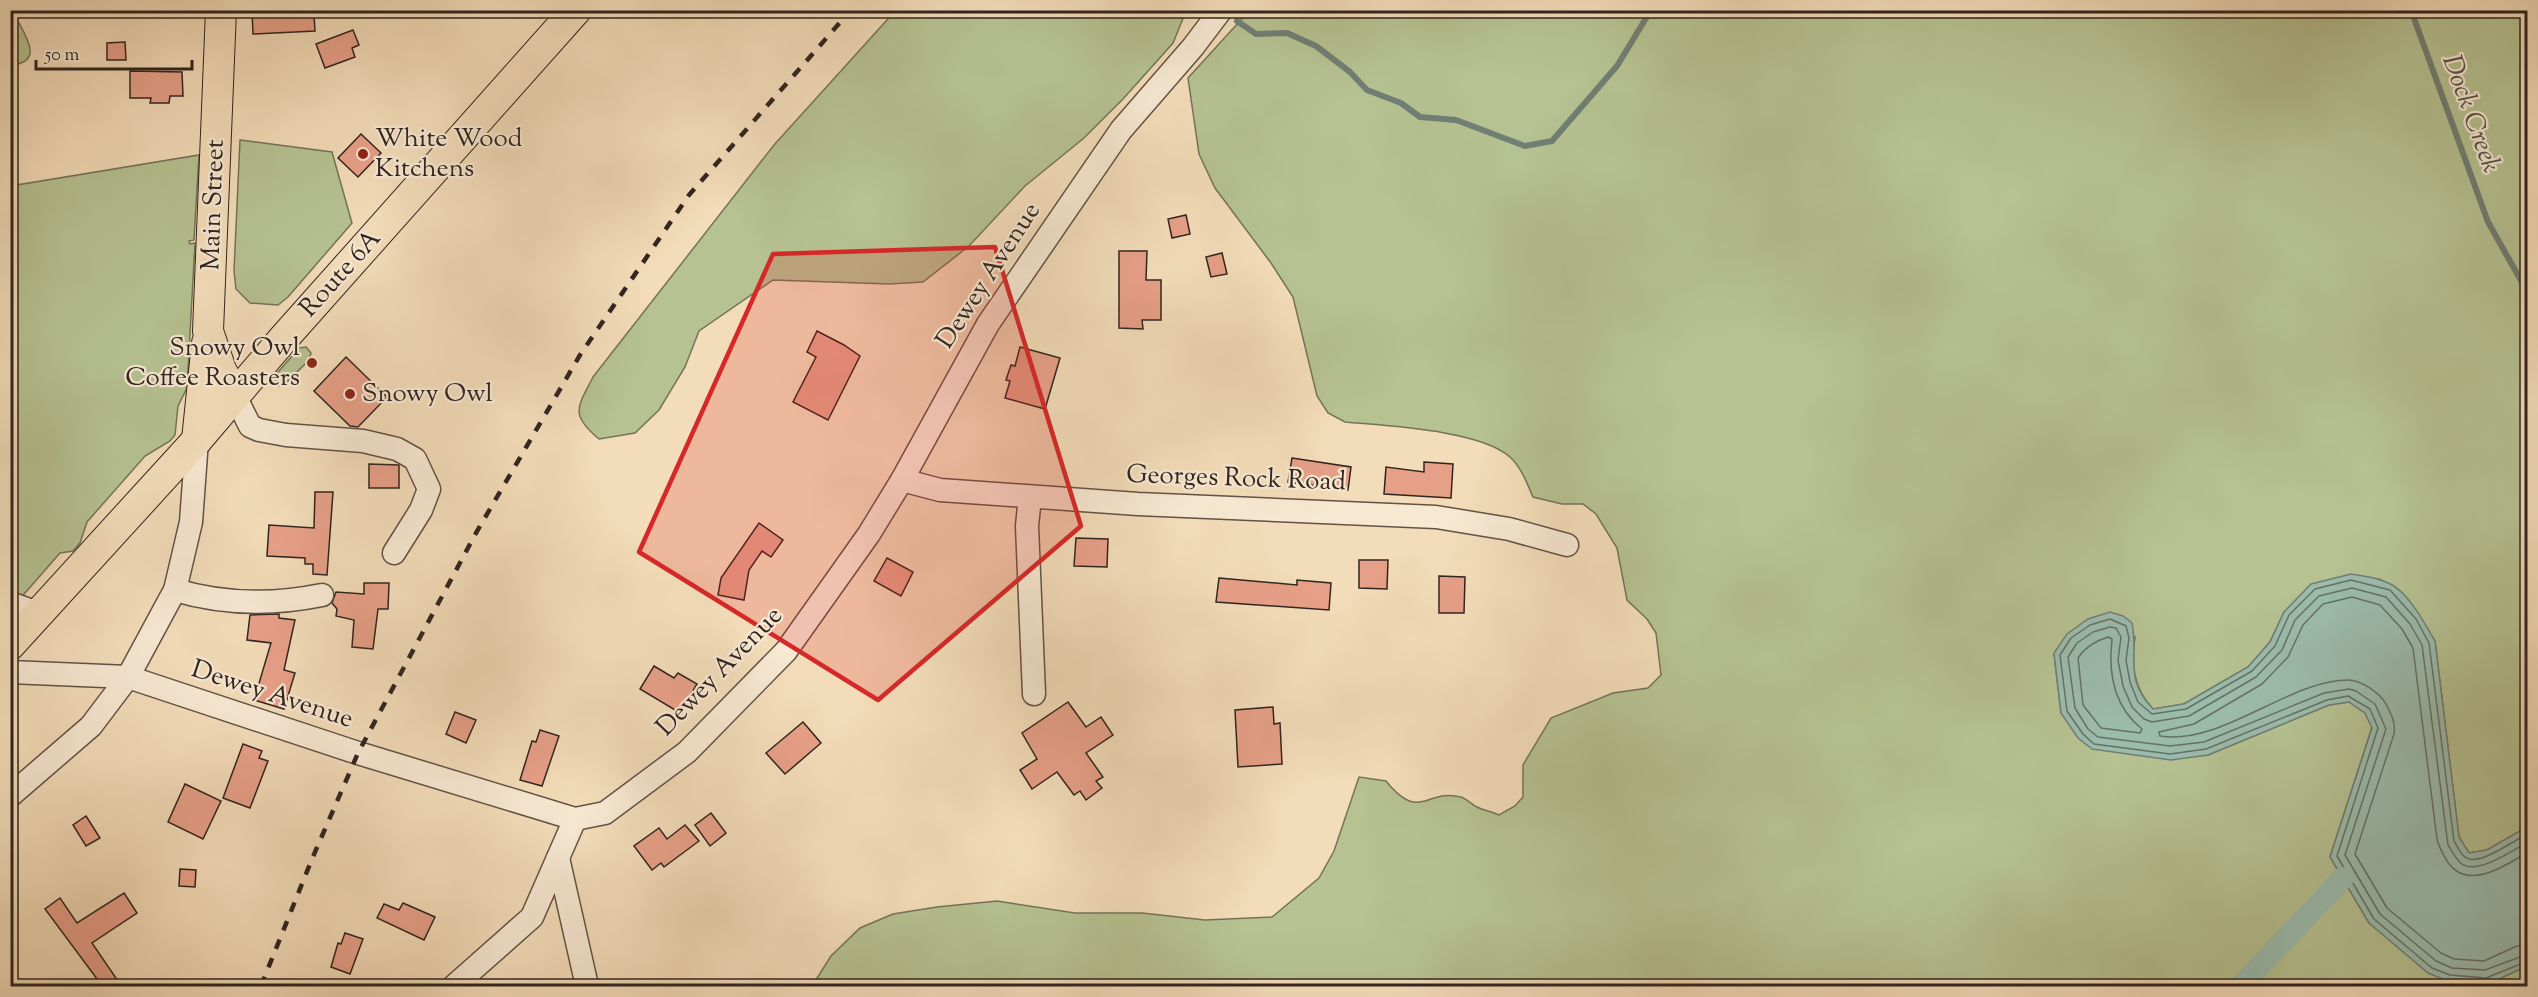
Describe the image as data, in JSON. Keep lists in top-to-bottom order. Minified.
{"streets":{"main road":["Main Street","Route 6A"],"street":["Dewey Avenue","Georges Rock Road"]},"crossings":[["Main Street","Route 6A"],["Dewey Avenue","Georges Rock Road"]],"water":["Dock Creek"],"places":["White Wood Kitchens","Snowy Owl Coffee Roasters","Snowy Owl"],"scale_bar":"50 m"}
